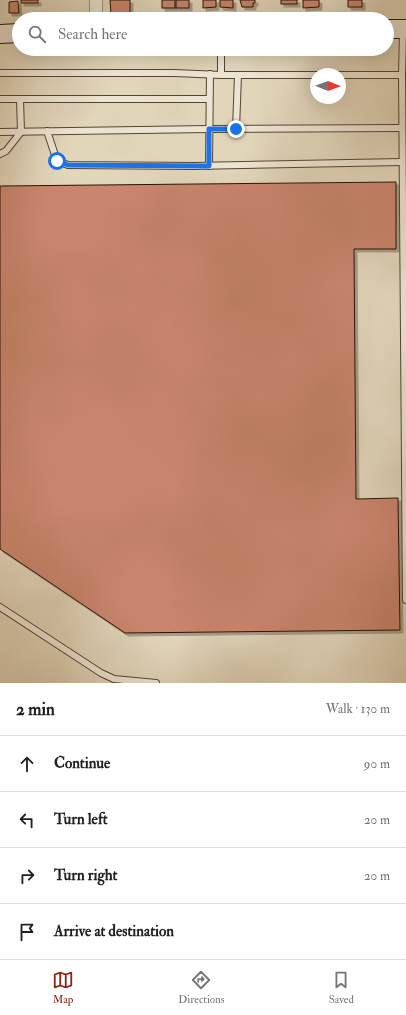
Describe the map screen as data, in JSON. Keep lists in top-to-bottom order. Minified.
{"north":"right","page":{"search":"Search here","heading":["2 min","Walk · 130 m"],"list":[["Continue","90 m"],["Turn left","20 m"],["Turn right","20 m"],"Arrive at destination"],"nav":["Map","Directions","Saved"]}}
